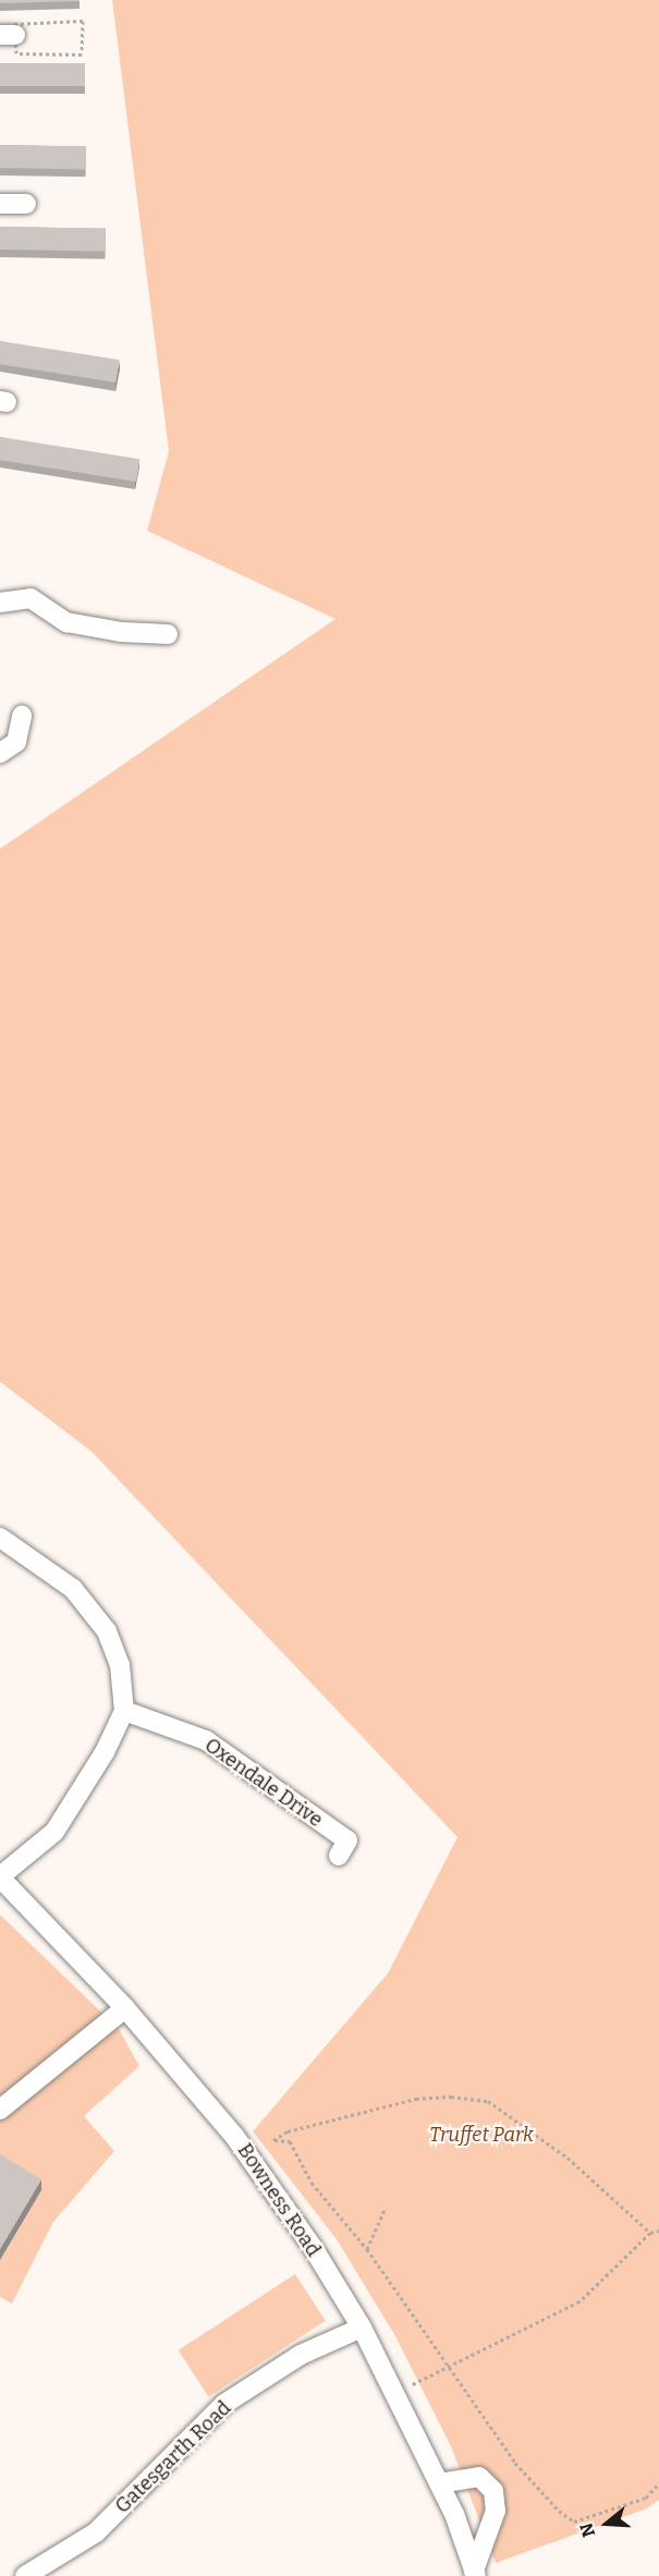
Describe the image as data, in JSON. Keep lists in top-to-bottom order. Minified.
{"streets":{"street":["Oxendale Drive","Bowness Road","Gatesgarth Road"]},"crossings":[["Bowness Road","Gatesgarth Road"]],"parks":["Truffet Park"],"north":"left"}
